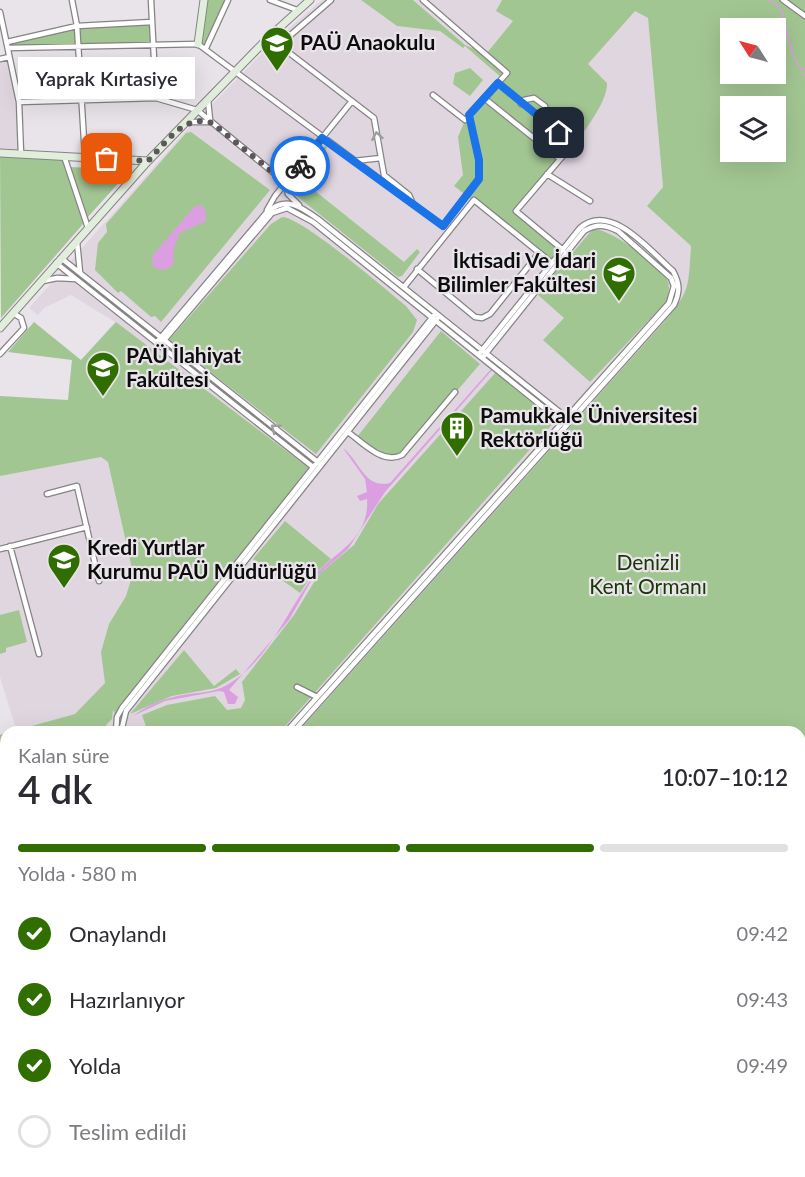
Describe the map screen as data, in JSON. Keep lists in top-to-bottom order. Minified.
{"parks":["Denizli Kent Ormanı"],"places":{"school or university":["PAÜ Anaokulu","İktisadi Ve İdari Bilimler Fakültesi","PAÜ İlahiyat Fakültesi","Kredi Yurtlar Kurumu PAÜ Müdürlüğü"],"other":["Yaprak Kırtasiye"],"building":["Pamukkale Üniversitesi Rektörlüğü"]},"north":"top left","page":{"bubble":"Yaprak Kırtasiye","heading":["4 dk","Kalan süre","10:07–10:12"],"bar":"Yolda · 580 m","list":[["Onaylandı","09:42"],["Hazırlanıyor","09:43"],["Yolda","09:49"],"Teslim edildi"]}}
